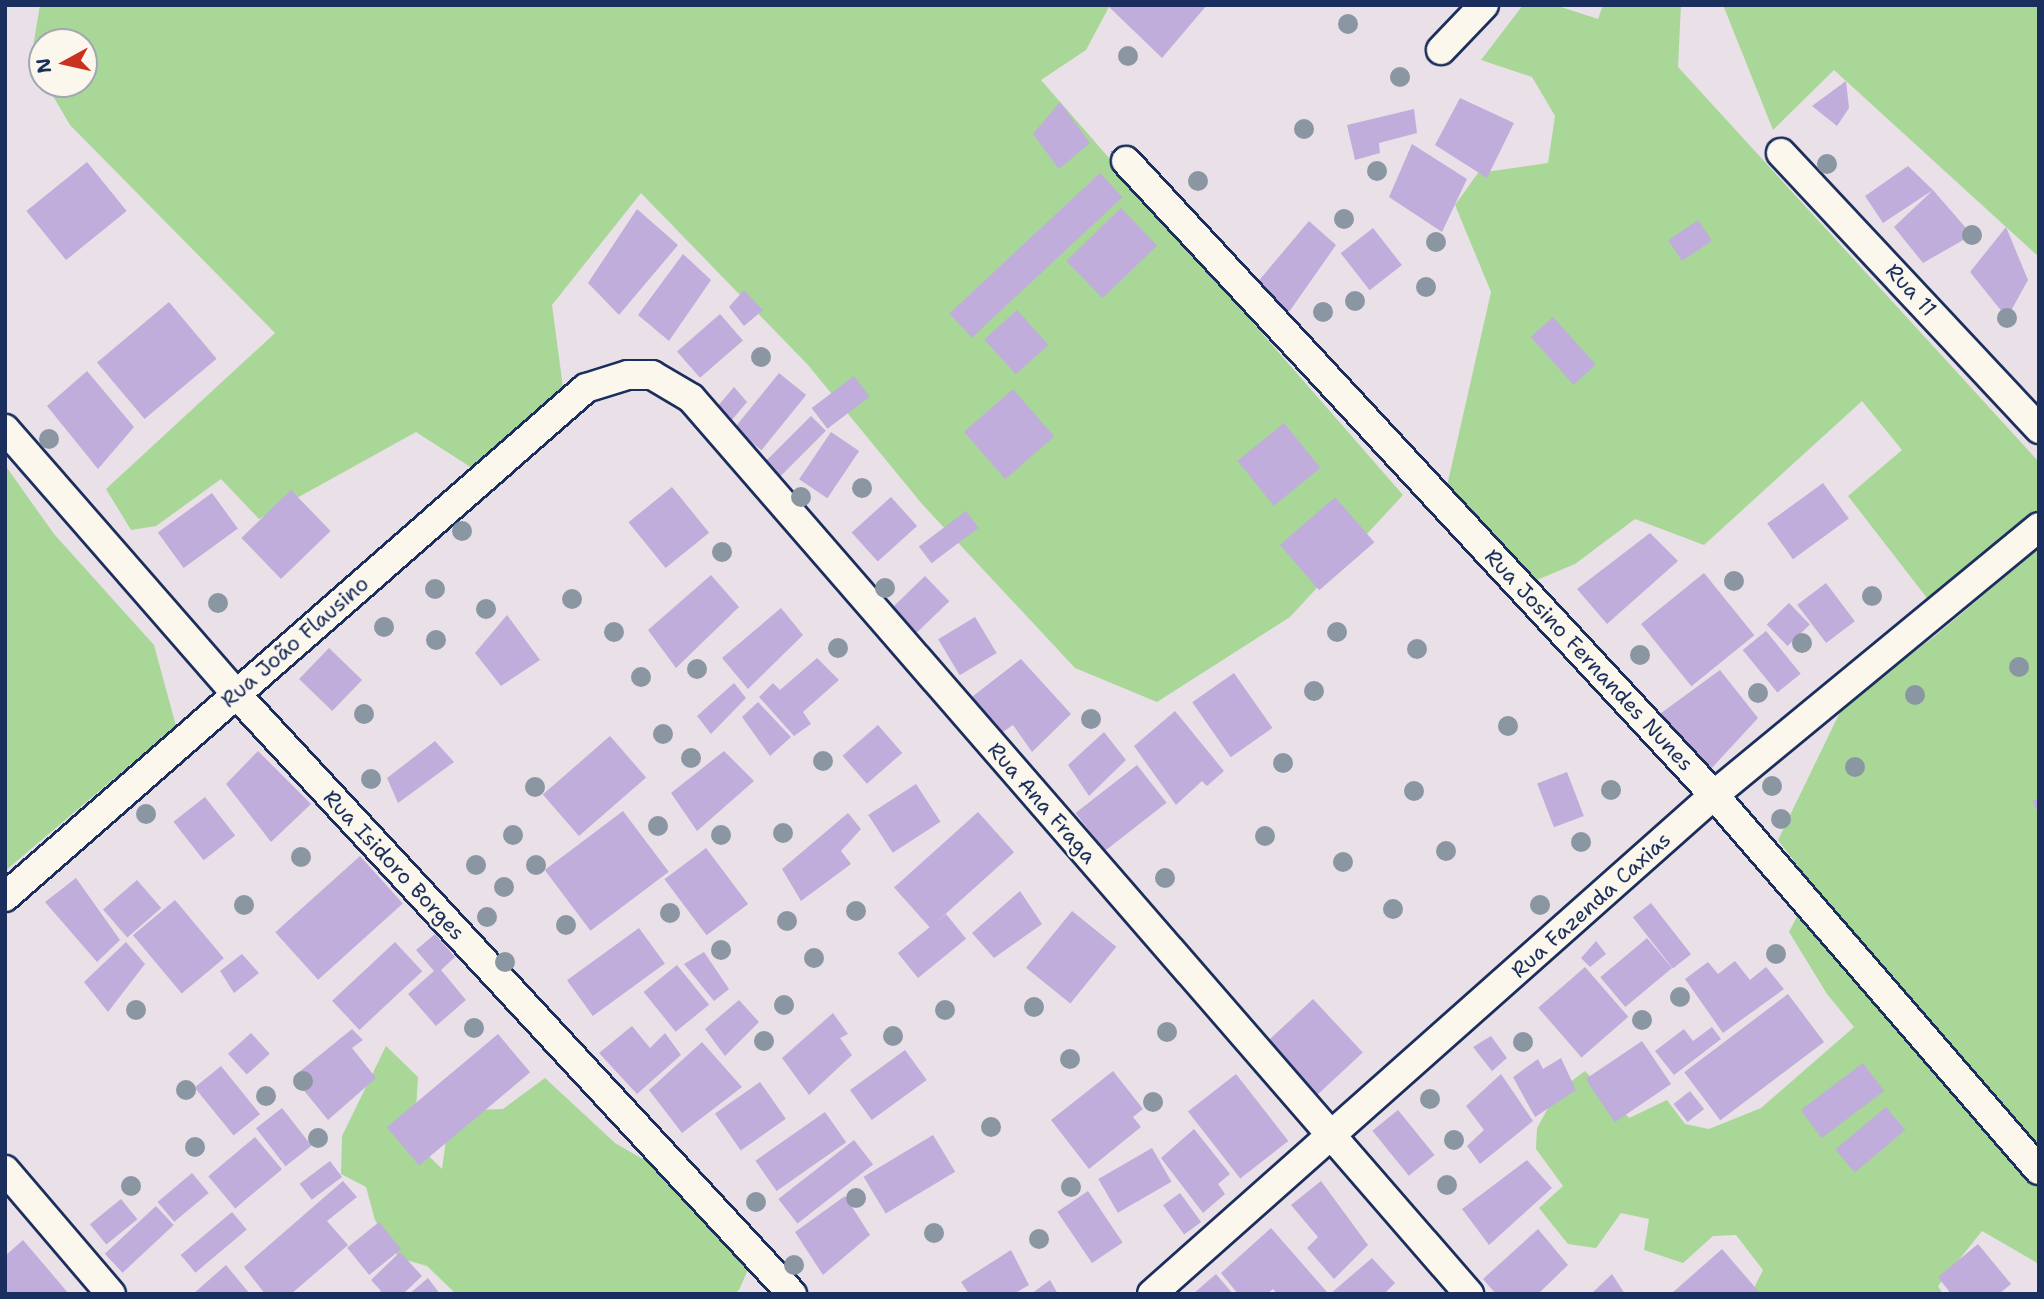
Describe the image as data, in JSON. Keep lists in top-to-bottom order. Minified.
{"streets":{"street":["Rua 11","Rua João Flausino","Rua Josino Fernandes Nunes","Rua Ana Fraga","Rua Isidoro Borges","Rua Fazenda Caxias"]},"crossings":[["Rua João Flausino","Rua Ana Fraga"],["Rua João Flausino","Rua Isidoro Borges"],["Rua Josino Fernandes Nunes","Rua Fazenda Caxias"],["Rua Ana Fraga","Rua Fazenda Caxias"]],"north":"left"}
